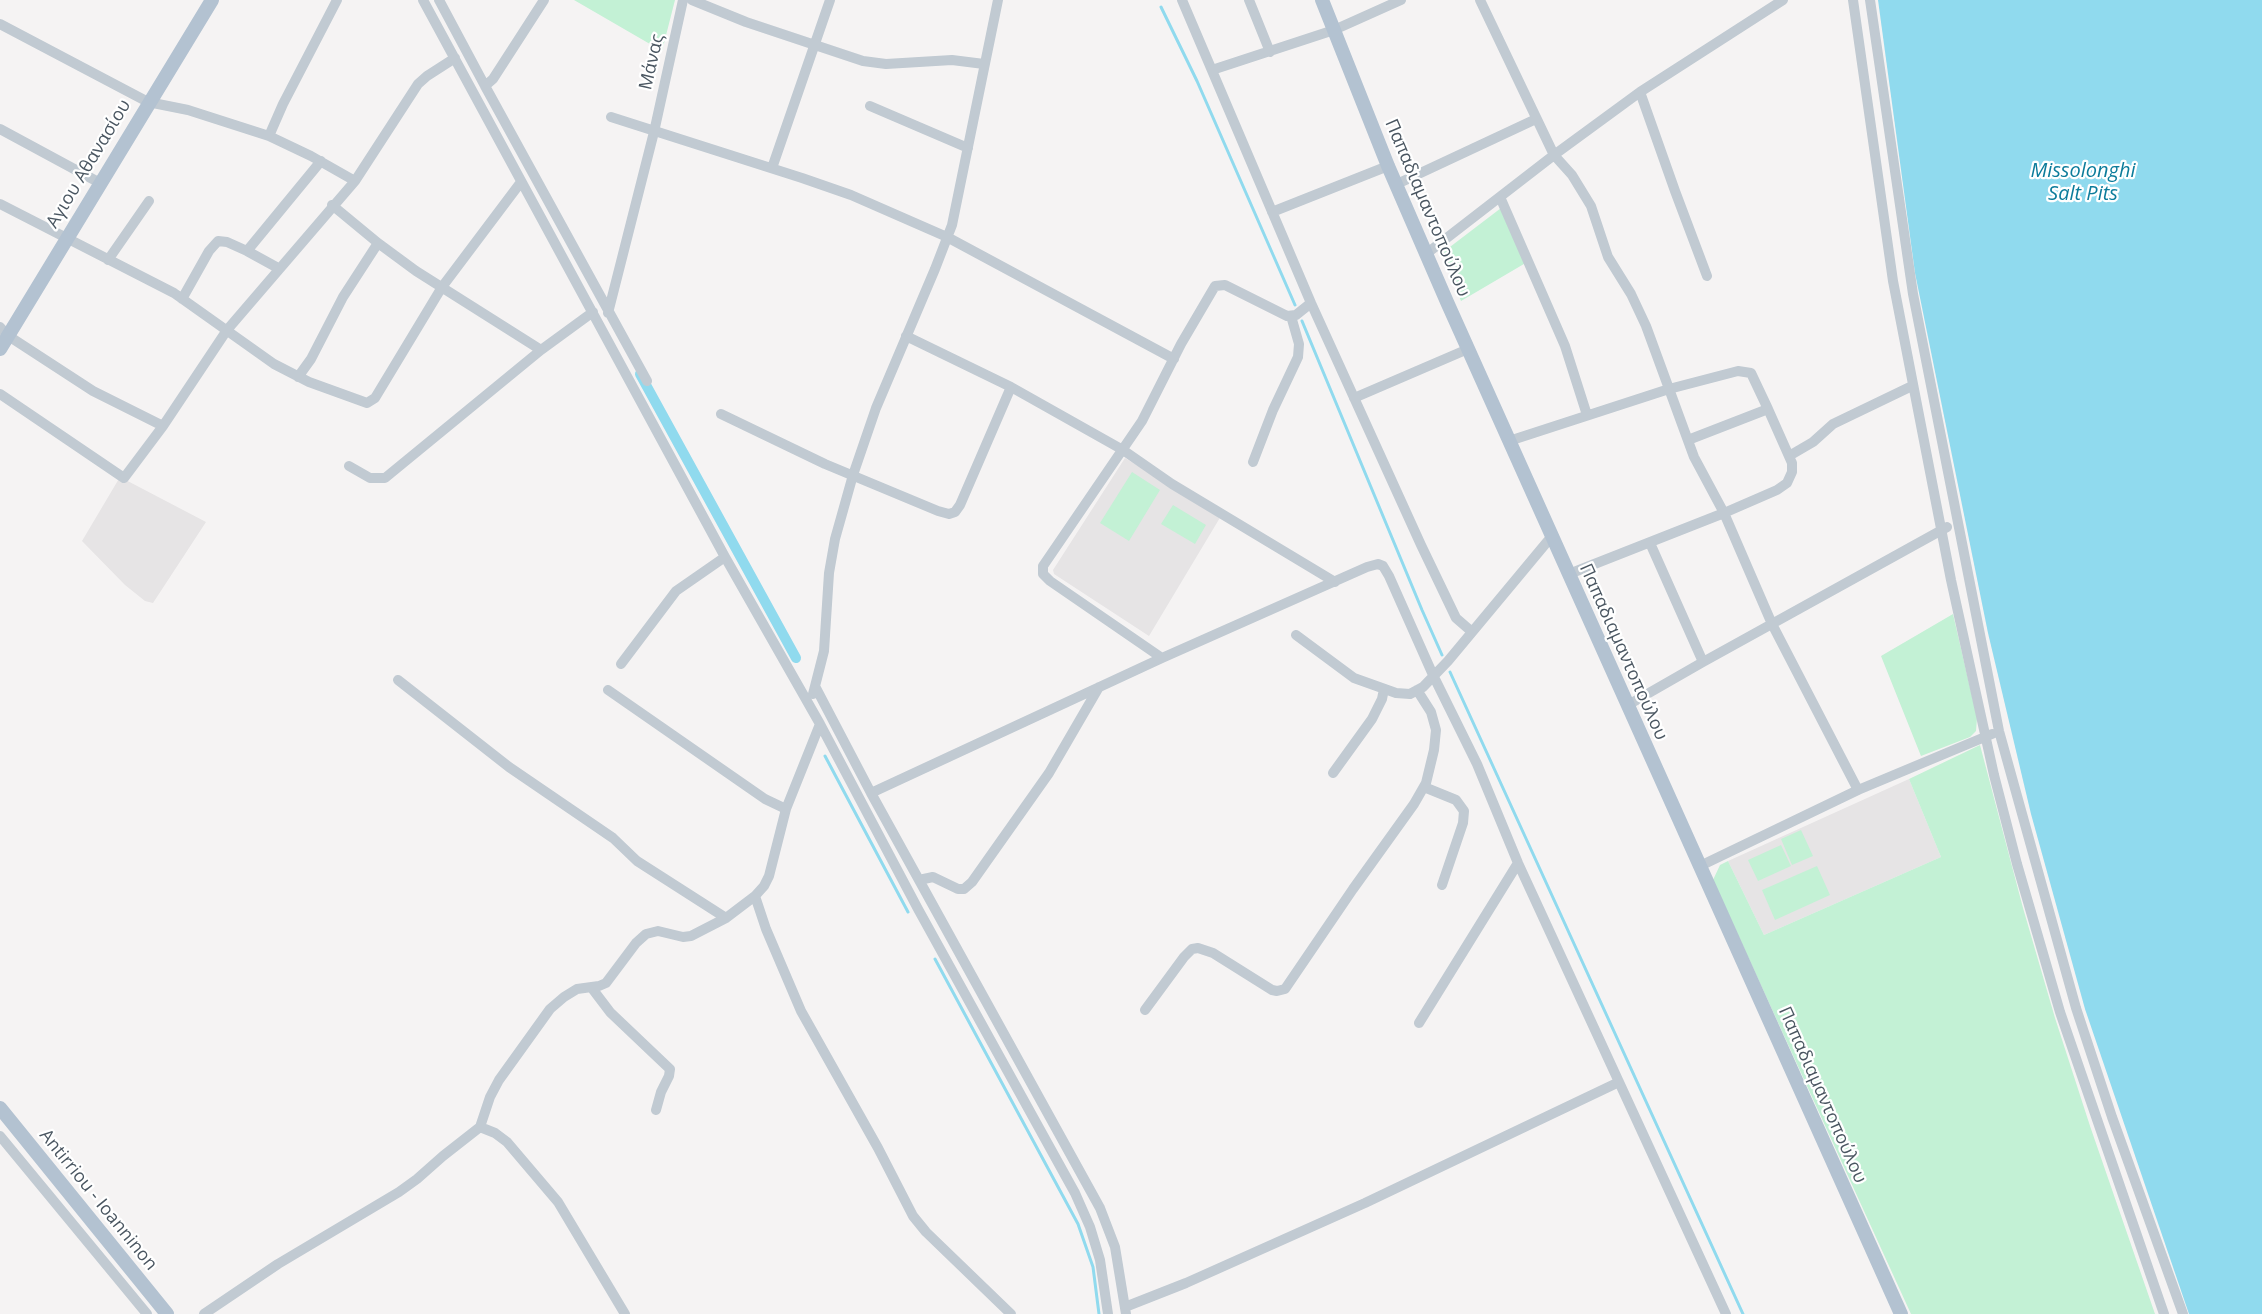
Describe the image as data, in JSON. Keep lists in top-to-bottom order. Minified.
{"streets":{"main road":["Αγιου Αθανασίου","Παπαδιαμαντοπούλου","Antirriou - Ioanninon"],"street":["Μάνας"]},"water":["Missolonghi Salt Pits"]}
